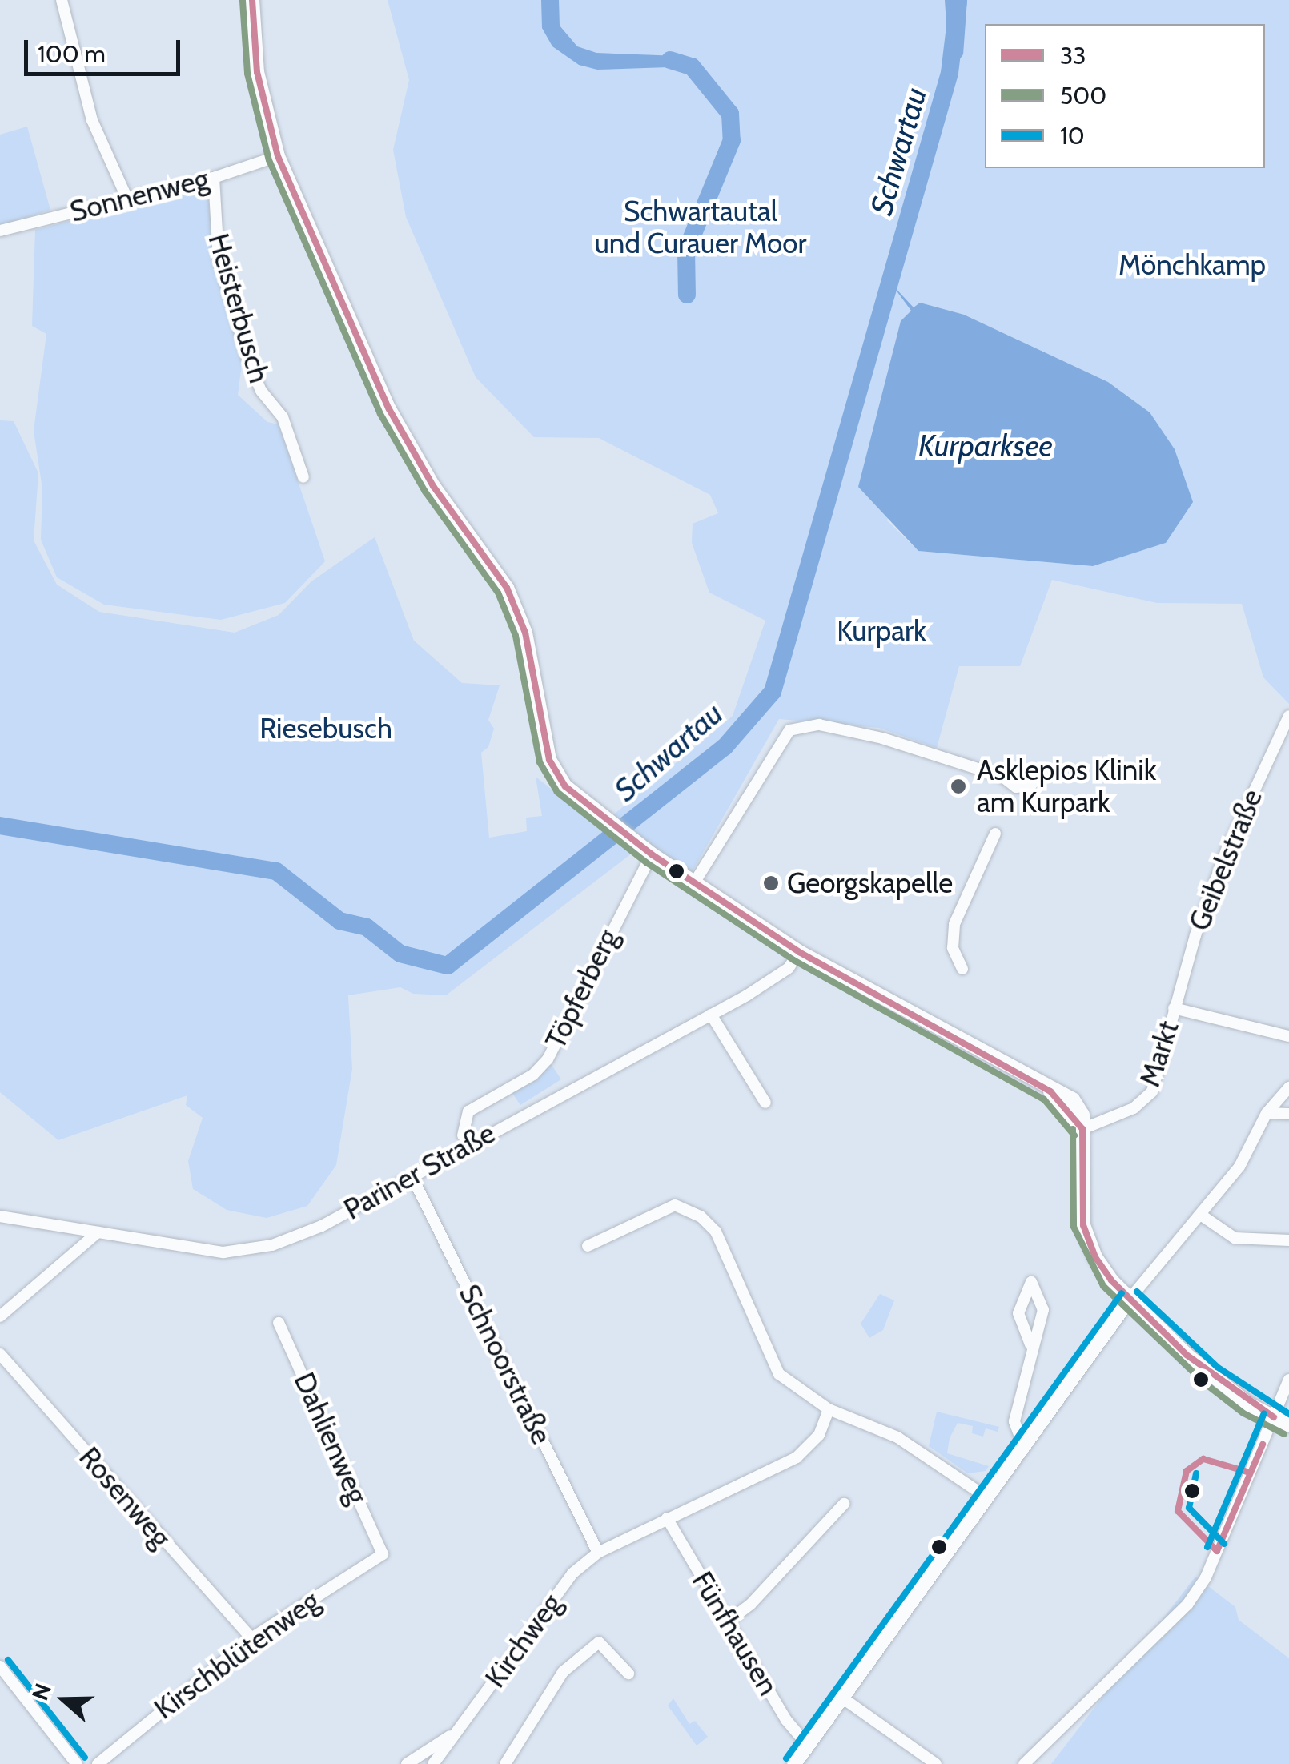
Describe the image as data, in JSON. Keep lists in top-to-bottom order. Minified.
{"streets":{"street":["Sonnenweg","Heisterbusch","Geibelstraße","Töpferberg","Markt","Pariner Straße","Schnoorstraße","Dahlienweg","Rosenweg","Fünfhausen","Kirchweg","Kirschblütenweg"]},"crossings":[["Sonnenweg","Heisterbusch"],["Geibelstraße","Markt"],["Pariner Straße","Schnoorstraße"],["Schnoorstraße","Kirchweg"],["Dahlienweg","Kirschblütenweg"],["Rosenweg","Kirschblütenweg"],["Fünfhausen","Kirchweg"]],"water":["Schwartau","Kurparksee"],"parks":["Schwartautal und Curauer Moor","Mönchkamp","Kurpark","Riesebusch"],"places":["Asklepios Klinik am Kurpark","Georgskapelle"],"lines":["transit line 33","transit line 500","transit line 10"],"legend":["33","500","10"],"scale_bar":"100 m","north":"left"}
